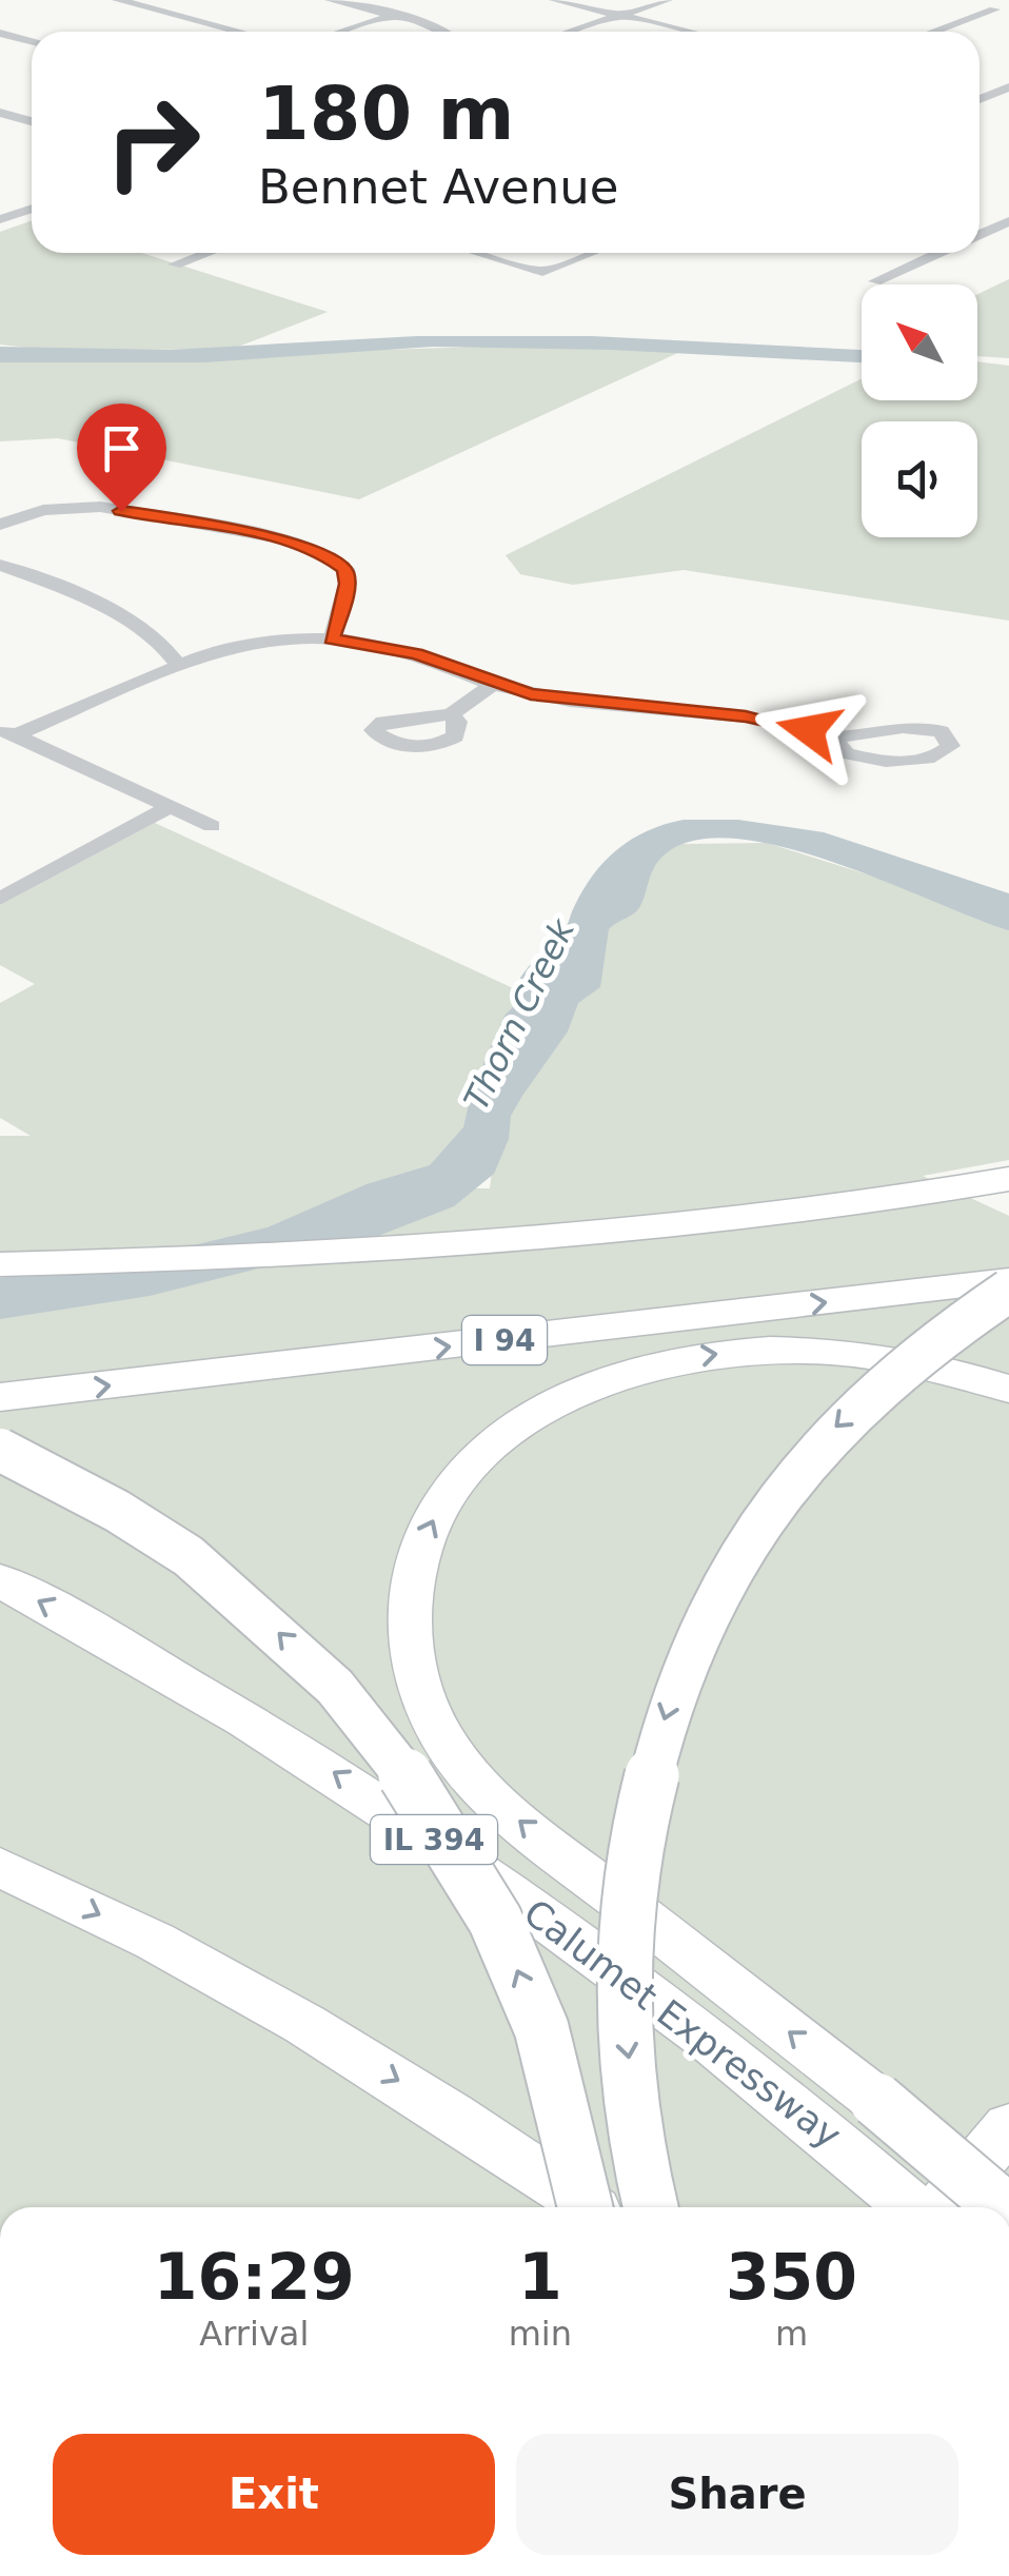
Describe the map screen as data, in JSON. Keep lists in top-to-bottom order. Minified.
{"streets":{"highway":["I 94","IL 394","Calumet Expressway"]},"water":["Thorn Creek"],"north":"top left","page":{"turn":["180 m","Bennet Avenue"],"eta":["16:29","Arrival","1","min","350","m"],"buttons":["Exit","Share"]}}
